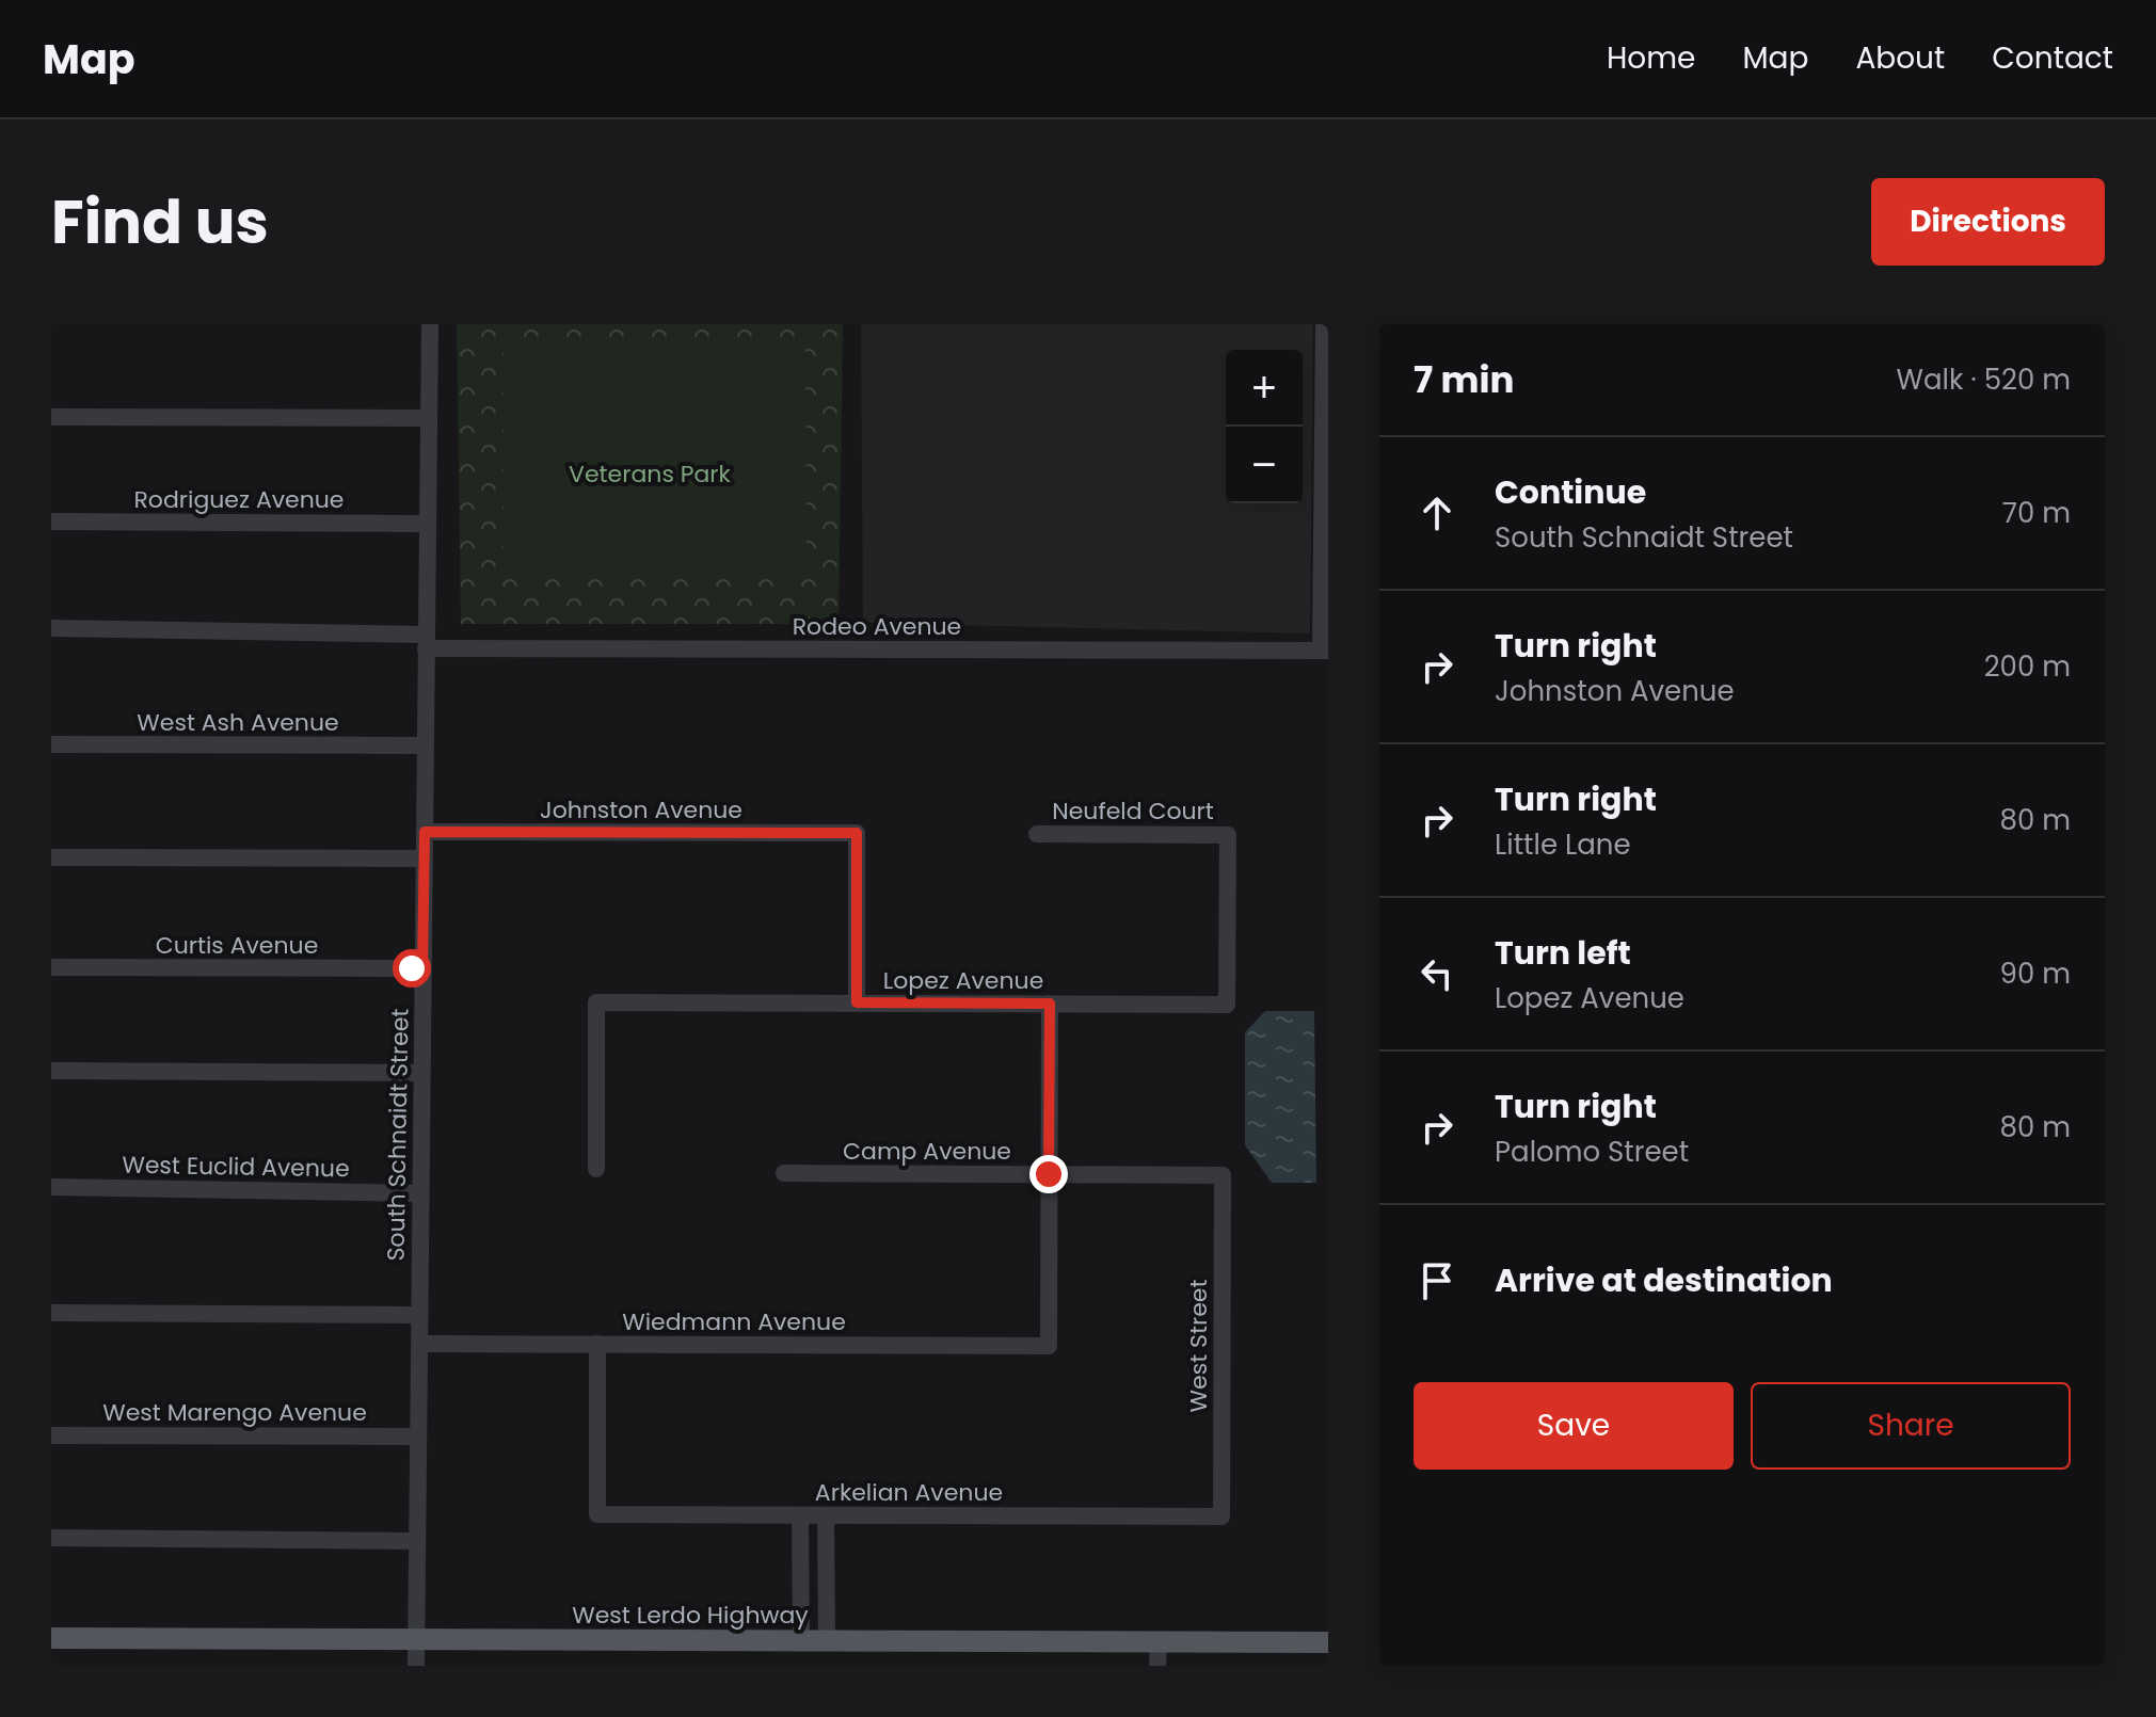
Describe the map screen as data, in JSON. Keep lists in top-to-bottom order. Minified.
{"streets":{"main road":["West Lerdo Highway"],"street":["Rodriguez Avenue","Rodeo Avenue","West Ash Avenue","Johnston Avenue","Neufeld Court","Curtis Avenue","Lopez Avenue","South Schnaidt Street","Camp Avenue","West Euclid Avenue","Wiedmann Avenue","West Street","West Marengo Avenue","Arkelian Avenue"]},"crossings":[["Rodriguez Avenue","South Schnaidt Street"],["Rodeo Avenue","South Schnaidt Street"],["West Ash Avenue","South Schnaidt Street"],["Johnston Avenue","Lopez Avenue"],["Johnston Avenue","South Schnaidt Street"],["Neufeld Court","Lopez Avenue"],["Curtis Avenue","South Schnaidt Street"],["South Schnaidt Street","West Euclid Avenue"],["South Schnaidt Street","Wiedmann Avenue"],["South Schnaidt Street","West Marengo Avenue"],["South Schnaidt Street","West Lerdo Highway"],["Camp Avenue","Wiedmann Avenue"],["Camp Avenue","West Street"],["Wiedmann Avenue","Arkelian Avenue"],["West Street","Arkelian Avenue"]],"parks":["Veterans Park"],"page":{"header":"Map","nav":["Home","Map","About","Contact"],"title":"Find us","buttons":["Directions",["Save","Share"]],"heading":["7 min","Walk · 520 m"],"map_buttons":["+","−"],"list":[["Continue","South Schnaidt Street","70 m"],["Turn right","Johnston Avenue","200 m"],["Turn right","Little Lane","80 m"],["Turn left","Lopez Avenue","90 m"],["Turn right","Palomo Street","80 m"],"Arrive at destination"]}}
